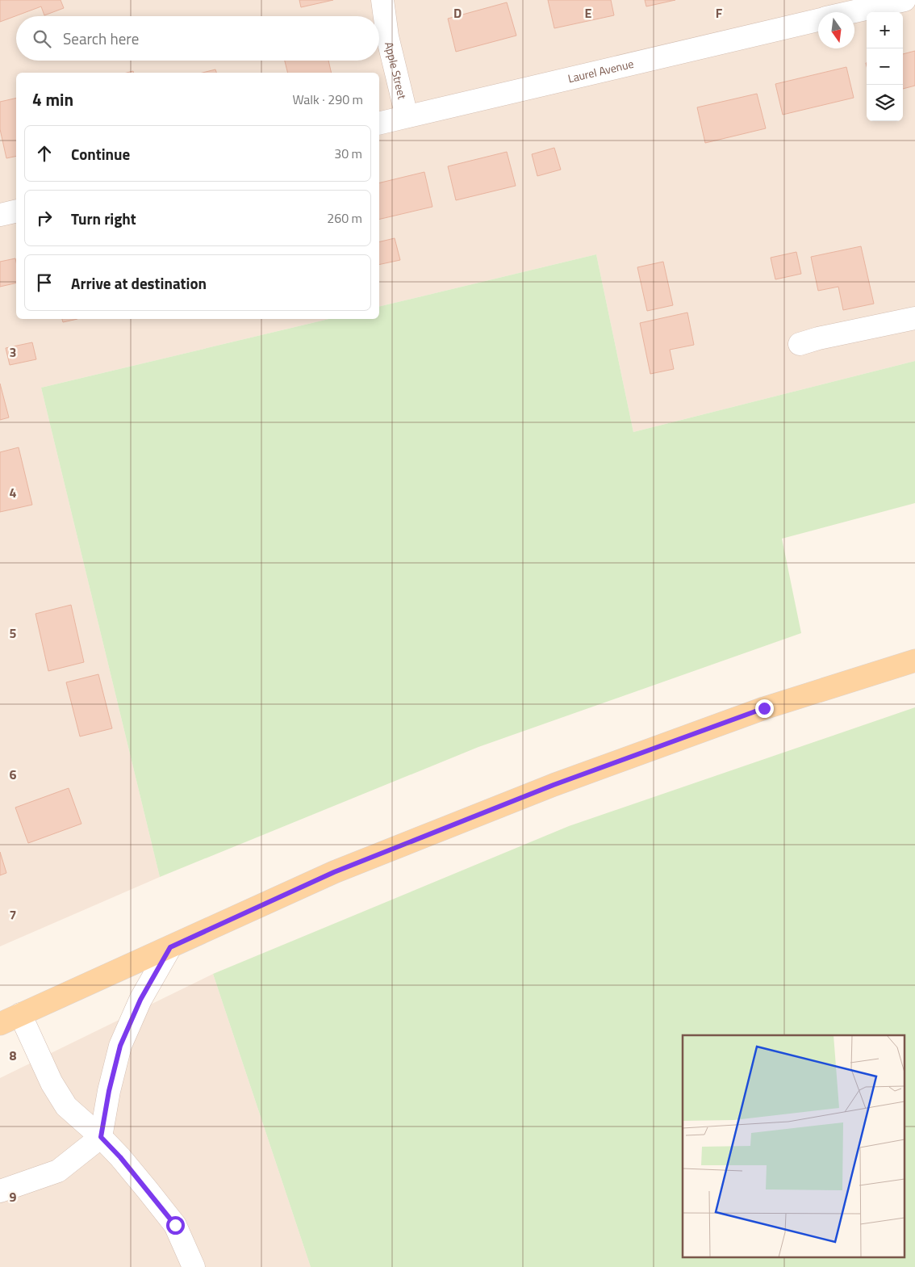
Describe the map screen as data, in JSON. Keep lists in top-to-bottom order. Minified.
{"streets":{"street":["Apple Street","Laurel Avenue"]},"crossings":[["Apple Street","Laurel Avenue"]],"north":"bottom","page":{"map_buttons":["+","−"],"search":"Search here","heading":["4 min","Walk · 290 m"],"list":[["Continue","30 m"],["Turn right","260 m"],"Arrive at destination"]},"grid":{"columns":["D","E","F"],"rows":["3","4","5","6","7","8","9"]}}
